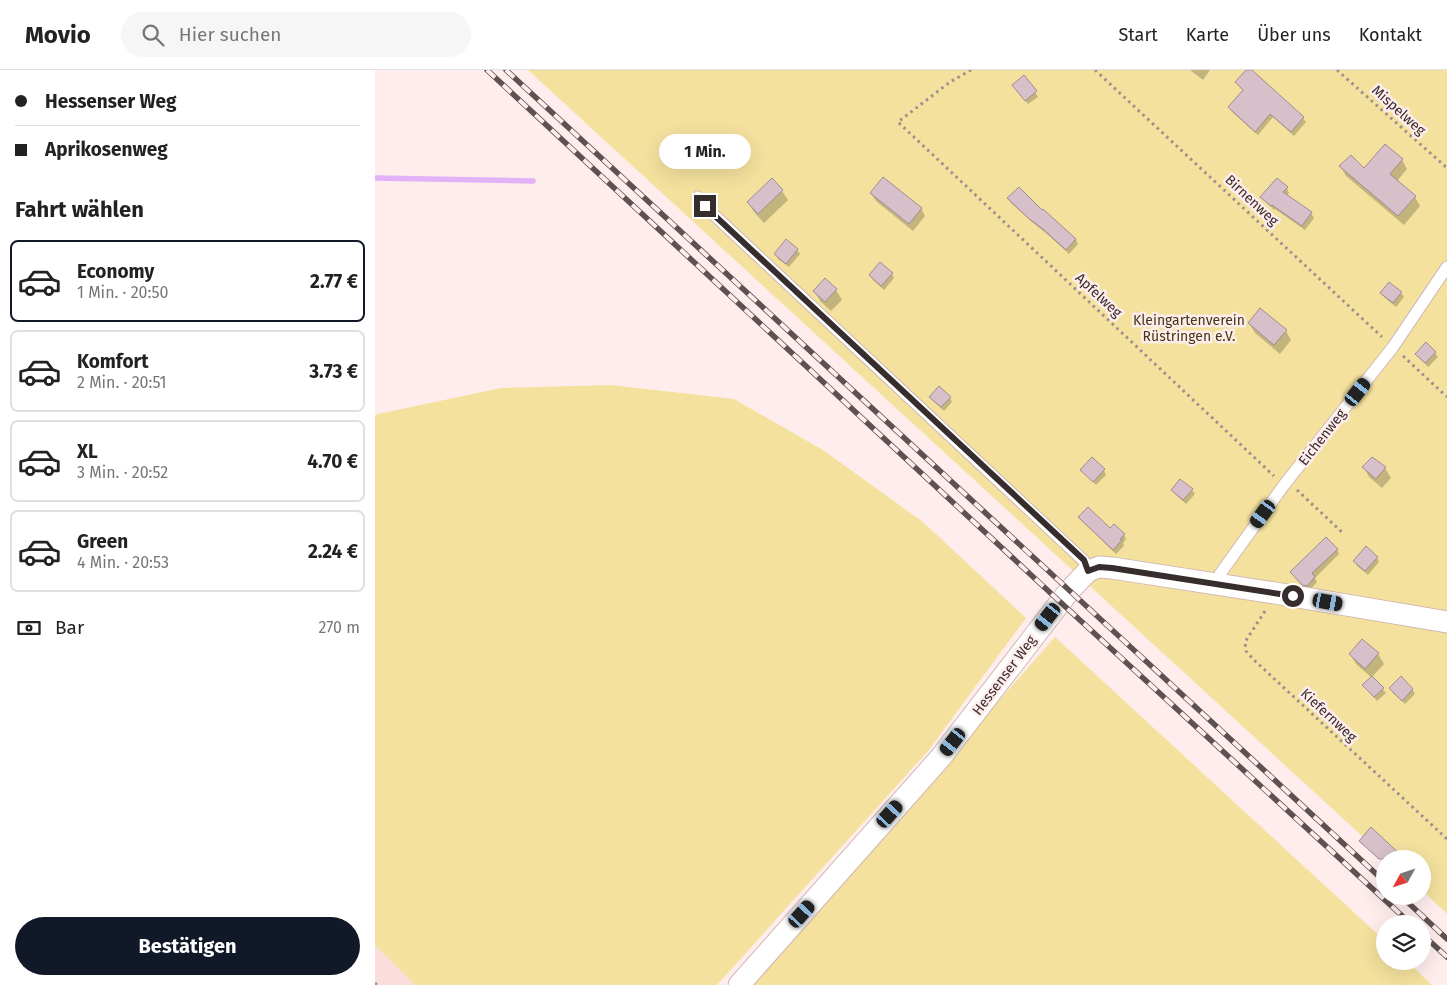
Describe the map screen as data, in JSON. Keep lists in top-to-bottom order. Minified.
{"streets":{"street":["Hessenser Weg"],"lane":["Eichenweg"],"path":["Mispelweg","Birnenweg","Apfelweg","Kiefernweg"]},"crossings":[["Birnenweg","Eichenweg"],["Apfelweg","Eichenweg"]],"parks":["Kleingartenverein Rüstringen e.V."],"north":"bottom left","page":{"header":"Movio","search":"Hier suchen","nav":["Start","Karte","Über uns","Kontakt"],"banner":["Hessenser Weg","Aprikosenweg"],"bubble":"1 Min.","heading":"Fahrt wählen","list":[{"name":"Economy","note":"1 Min. · 20:50","value":"2.77 €"},{"name":"Komfort","note":"2 Min. · 20:51","value":"3.73 €"},{"name":"XL","note":"3 Min. · 20:52","value":"4.70 €"},{"name":"Green","note":"4 Min. · 20:53","value":"2.24 €"}],"pay":["Bar","270 m"],"buttons":"Bestätigen"}}
